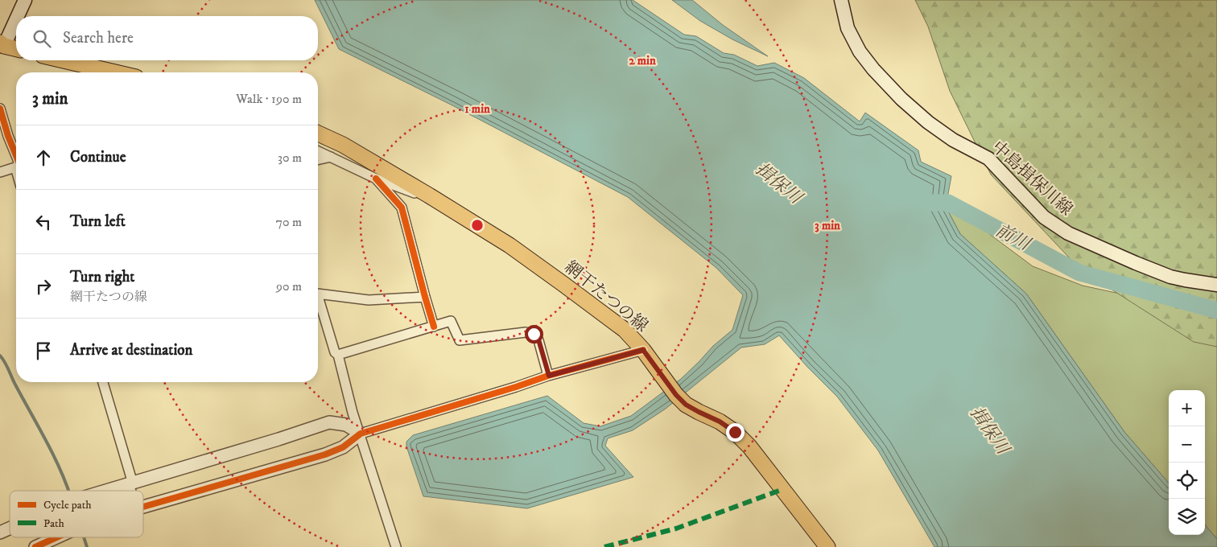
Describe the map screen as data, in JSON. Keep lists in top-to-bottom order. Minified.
{"streets":{"main road":["中島揖保川線","網干たつの線"]},"water":["揖保川","前川"],"legend":["Cycle path","Path"],"page":{"search":"Search here","heading":["3 min","Walk · 190 m"],"list":[["Continue","30 m"],["Turn left","70 m"],["Turn right","網干たつの線","90 m"],"Arrive at destination"],"map_buttons":["+","−"]},"rings":["2 min","1 min","3 min"]}
